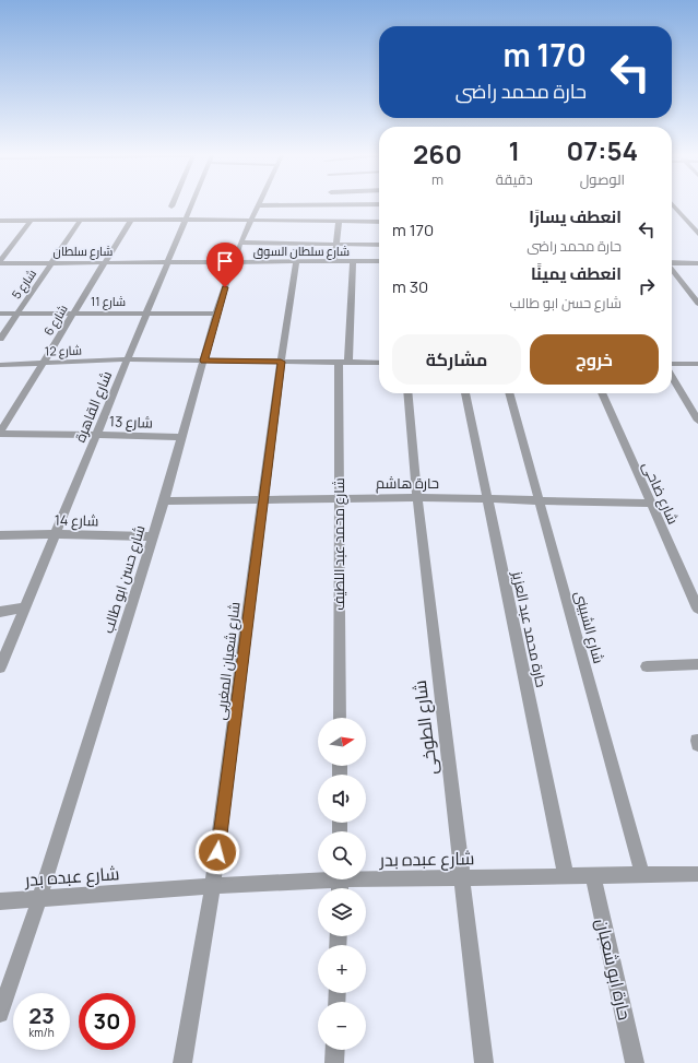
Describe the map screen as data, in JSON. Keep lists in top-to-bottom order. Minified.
{"streets":{"street":["شارع سلطان","شارع سلطان السوق","شارع 5","شارع 11","شارع 6","شارع 12","شارع القاهرة","شارع 13","حارة هاشم","شارع ضاحى","شارع 14","شارع محمد عبد اللطيف","شارع حسن ابو طالب","شارع الشبينى","حارة محمد عبد العزيز","شارع شعبان المغربى","شارع الطوخى","شارع عبده بدر","حارة ابو شعبان"]},"crossings":[["شارع سلطان","شارع سلطان السوق"],["شارع سلطان","شارع 5"],["شارع سلطان","شارع 6"],["شارع سلطان","شارع القاهرة"],["شارع سلطان السوق","شارع القاهرة"],["شارع سلطان السوق","شارع محمد عبد اللطيف"],["شارع سلطان السوق","شارع حسن ابو طالب"],["شارع سلطان السوق","شارع شعبان المغربى"],["شارع 5","شارع 11"],["شارع 11","شارع 6"],["شارع 11","شارع القاهرة"],["شارع 11","شارع حسن ابو طالب"],["شارع 6","شارع 12"],["شارع 6","شارع 13"],["شارع 12","شارع القاهرة"],["شارع 12","شارع محمد عبد اللطيف"],["شارع 12","شارع حسن ابو طالب"],["شارع 12","شارع شعبان المغربى"],["شارع القاهرة","شارع 13"],["شارع القاهرة","شارع 14"],["شارع 13","شارع حسن ابو طالب"],["حارة هاشم","شارع ضاحى"],["حارة هاشم","شارع محمد عبد اللطيف"],["حارة هاشم","شارع حسن ابو طالب"],["حارة هاشم","شارع الشبينى"],["حارة هاشم","حارة محمد عبد العزيز"],["حارة هاشم","شارع شعبان المغربى"],["حارة هاشم","شارع الطوخى"],["شارع 14","شارع حسن ابو طالب"],["شارع حسن ابو طالب","شارع عبده بدر"],["شارع الشبينى","شارع عبده بدر"],["حارة محمد عبد العزيز","شارع عبده بدر"],["شارع شعبان المغربى","شارع عبده بدر"],["شارع الطوخى","شارع عبده بدر"],["شارع عبده بدر","حارة ابو شعبان"]],"north":"right","page":{"turn":["170 m","حارة محمد راضى"],"eta":["07:54","الوصول","1","دقيقة","260","m"],"list":[{"name":"انعطف يسارًا","note":"حارة محمد راضى","value":"170 m"},{"name":"انعطف يمينًا","note":"شارع حسن ابو طالب","value":"30 m"}],"buttons":["خروج","مشاركة"],"map_buttons":["+","−"],"speed":"23 km/h","limit":"30"}}
